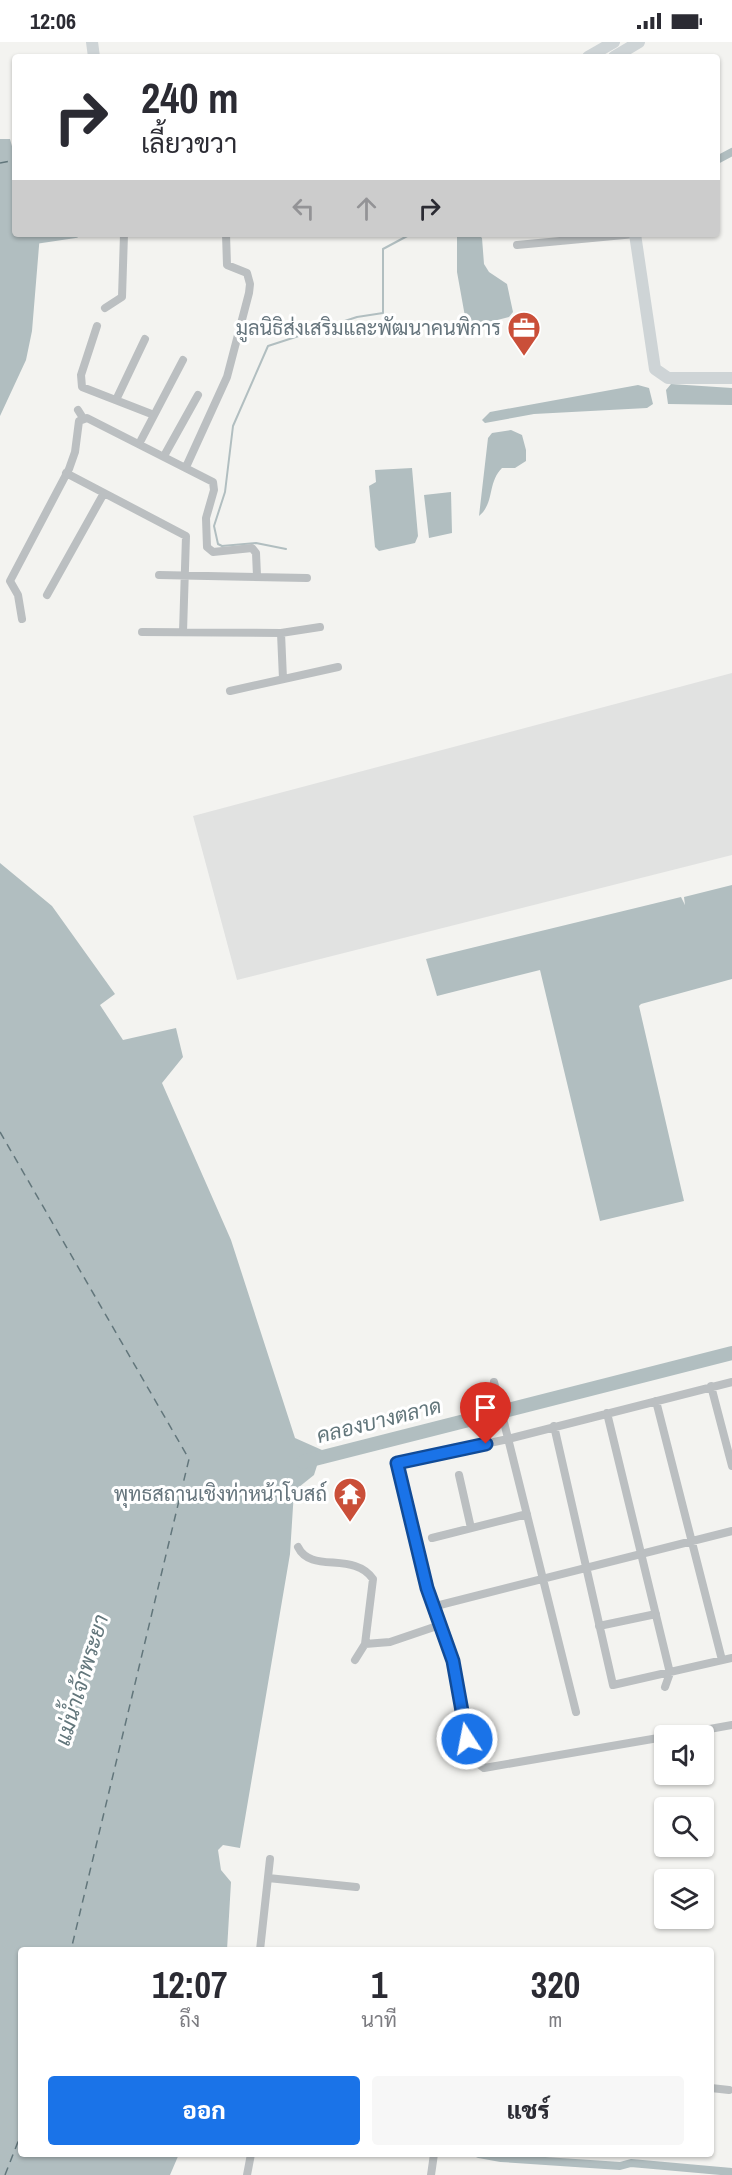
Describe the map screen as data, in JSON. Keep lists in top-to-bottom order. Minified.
{"water":["คลองบางตลาด","แม่น้ำเจ้าพระยา"],"places":{"office":["มูลนิธิส่งเสริมและพัฒนาคนพิการ"],"temple":["พุทธสถานเชิงท่าหน้าโบสถ์"]},"page":{"status":"12:06","turn":["240 m","เลี้ยวขวา"],"eta":["12:07","ถึง","1","นาที","320","m"],"buttons":["ออก","แชร์"]}}
